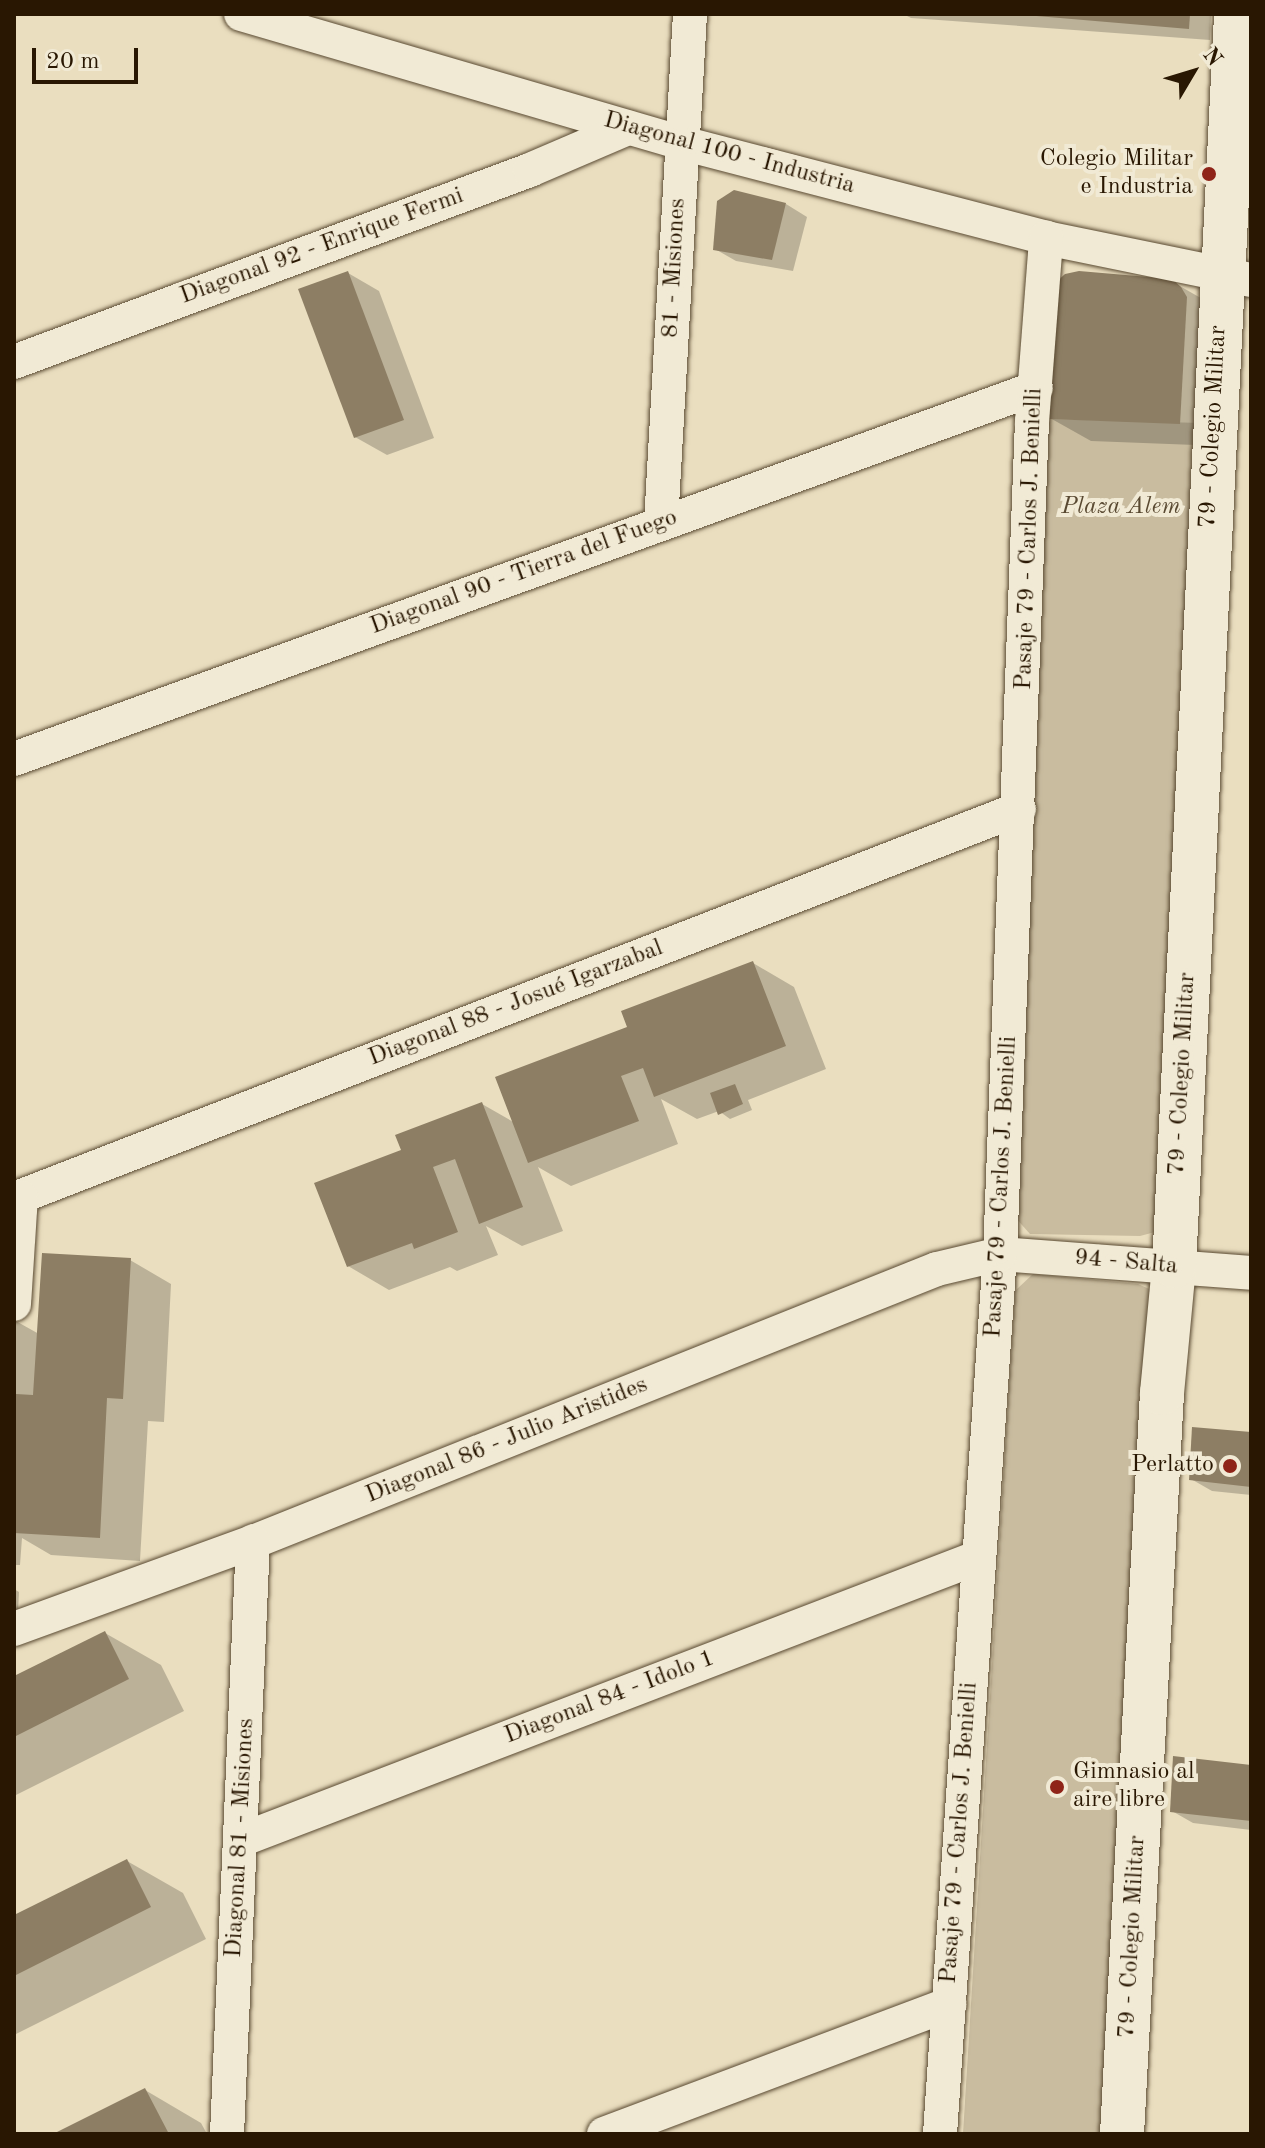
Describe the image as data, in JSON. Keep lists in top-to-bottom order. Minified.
{"streets":{"street":["Diagonal 100 - Industria","Diagonal 92 - Enrique Fermi","81 - Misiones","79 - Colegio Militar","Pasaje 79 - Carlos J. Benielli","Diagonal 90 - Tierra del Fuego","Diagonal 88 - Josué Igarzabal","94 - Salta","Diagonal 86 - Julio Aristides","Diagonal 84 - Idolo 1","Diagonal 81 - Misiones"]},"crossings":[["Diagonal 100 - Industria","Diagonal 92 - Enrique Fermi"],["Diagonal 100 - Industria","81 - Misiones"],["Diagonal 100 - Industria","79 - Colegio Militar"],["Diagonal 100 - Industria","Pasaje 79 - Carlos J. Benielli"],["81 - Misiones","Diagonal 90 - Tierra del Fuego"],["79 - Colegio Militar","94 - Salta"],["Pasaje 79 - Carlos J. Benielli","Diagonal 90 - Tierra del Fuego"],["Pasaje 79 - Carlos J. Benielli","Diagonal 88 - Josué Igarzabal"],["Pasaje 79 - Carlos J. Benielli","94 - Salta"],["Pasaje 79 - Carlos J. Benielli","Diagonal 86 - Julio Aristides"],["Pasaje 79 - Carlos J. Benielli","Diagonal 84 - Idolo 1"],["94 - Salta","Diagonal 86 - Julio Aristides"],["Diagonal 86 - Julio Aristides","Diagonal 81 - Misiones"],["Diagonal 84 - Idolo 1","Diagonal 81 - Misiones"]],"parks":["Plaza Alem"],"places":["Colegio Militar e Industria","Perlatto","Gimnasio al aire libre"],"scale_bar":"20 m","north":"top right"}
